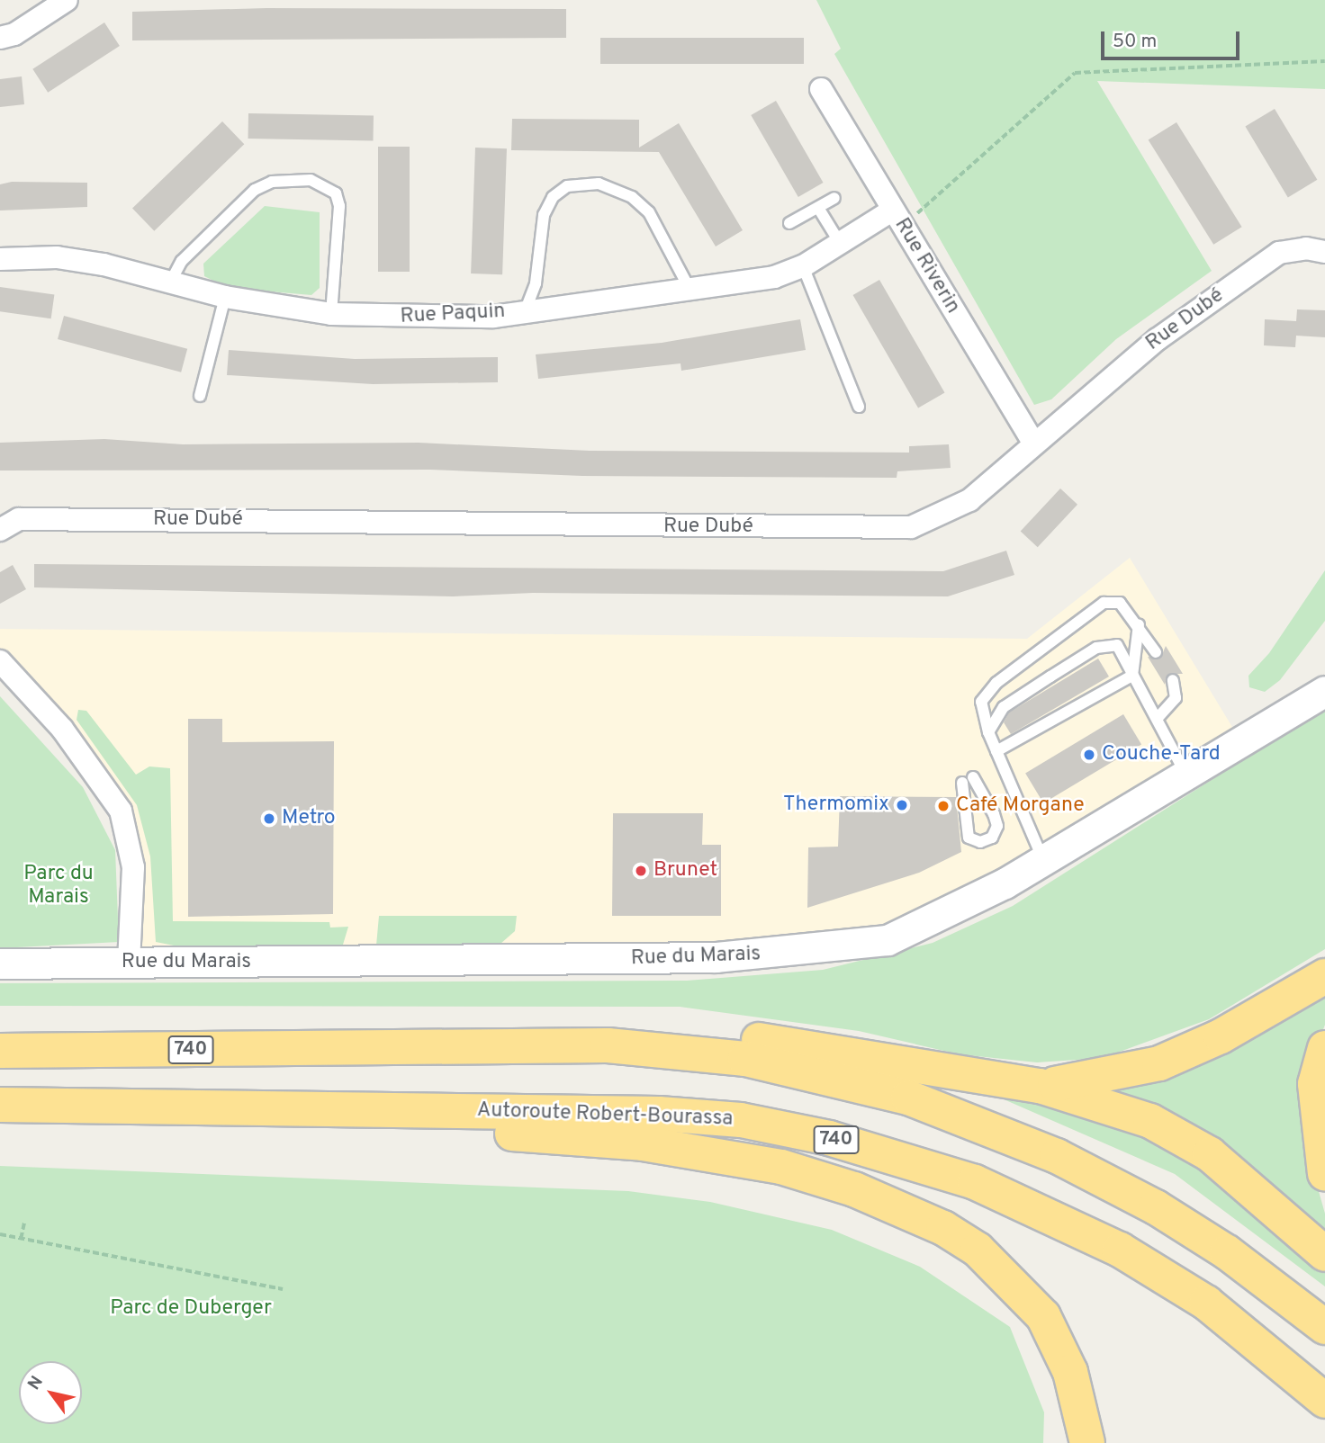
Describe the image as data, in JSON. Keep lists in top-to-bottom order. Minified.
{"streets":{"highway":["740","Autoroute Robert-Bourassa"],"street":["Rue Riverin","Rue Paquin","Rue Dubé","Rue du Marais"]},"crossings":[["Rue Riverin","Rue Paquin"],["Rue Riverin","Rue Dubé"]],"parks":["Parc du Marais","Parc de Duberger"],"places":["Couche-Tard","Thermomix","Café Morgane","Metro","Brunet"],"scale_bar":"50 m","north":"top left"}
